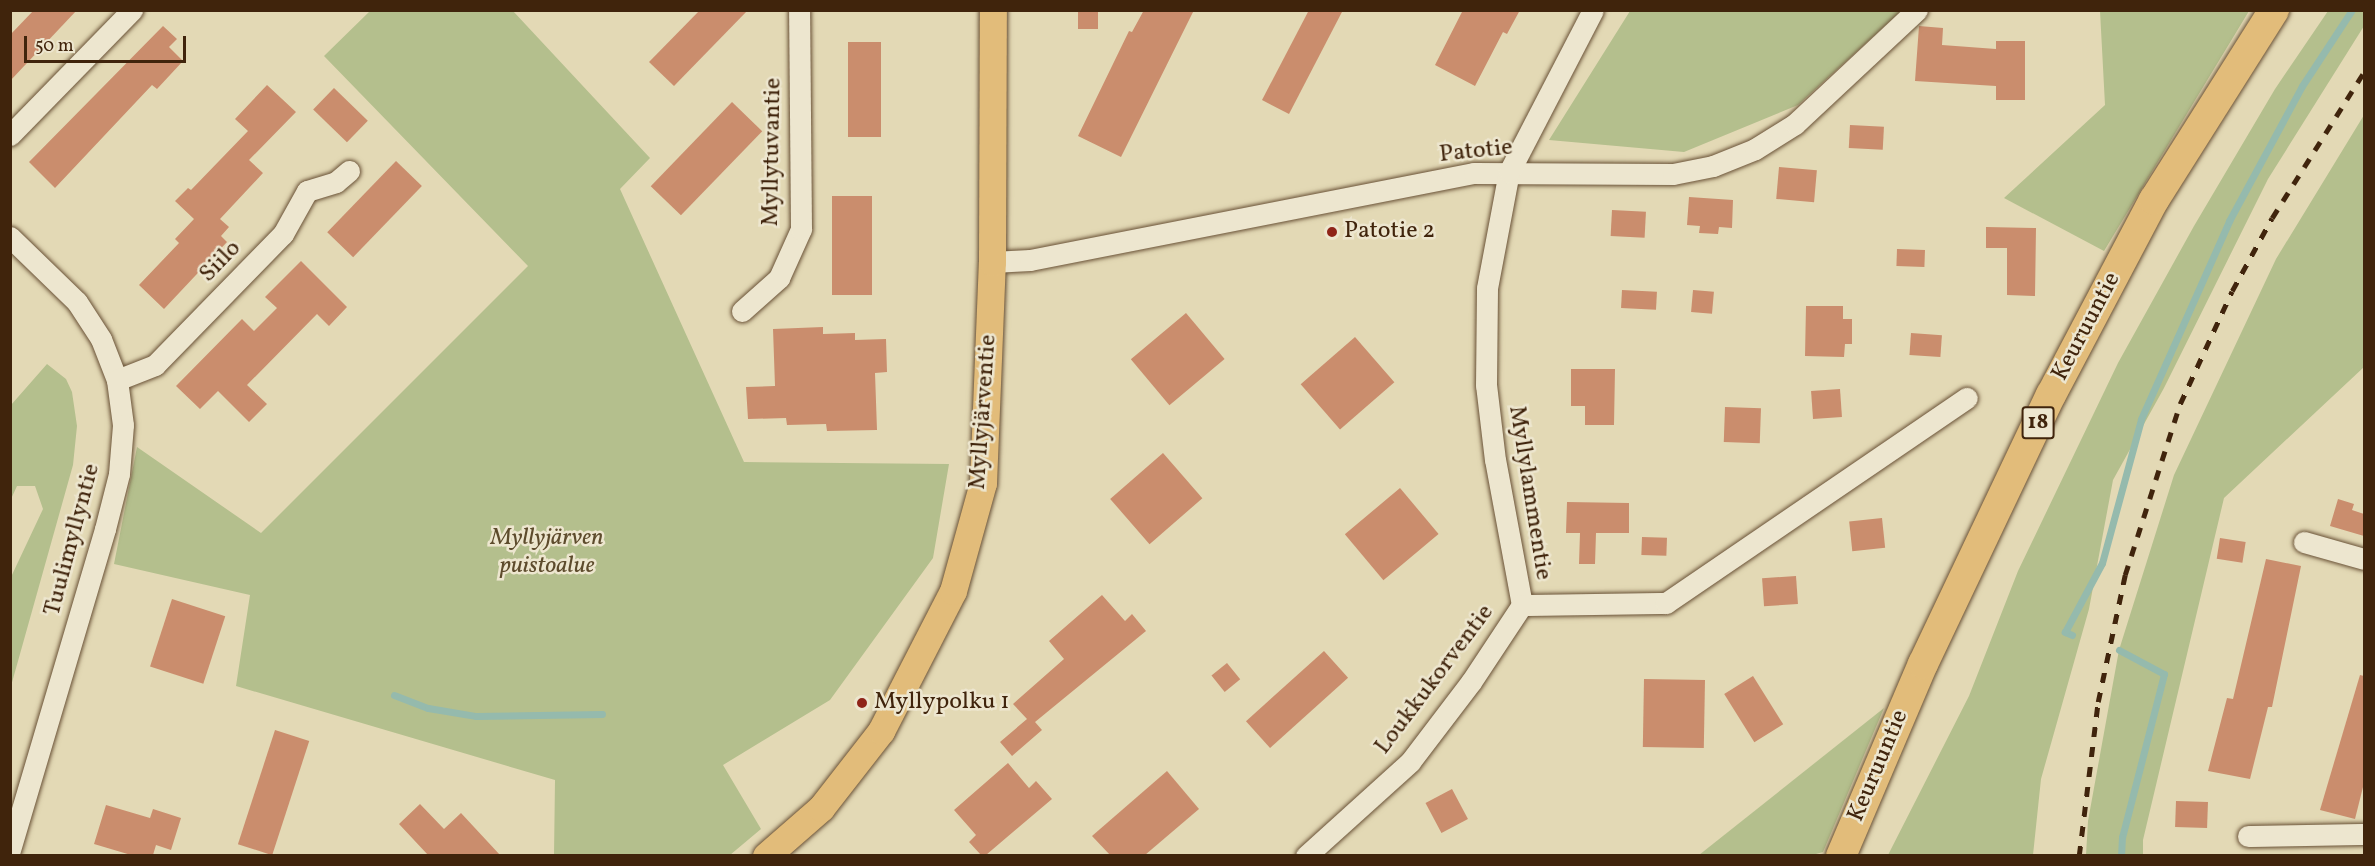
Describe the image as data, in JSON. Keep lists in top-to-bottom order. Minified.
{"streets":{"highway":["Keuruuntie","18"],"main road":["Myllyjärventie"],"street":["Myllytuvantie","Patotie","Siilo","Myllylammentie","Tuulimyllyntie","Loukkukorventie"]},"crossings":[["Patotie","Myllyjärventie"],["Patotie","Myllylammentie"],["Siilo","Tuulimyllyntie"],["Myllylammentie","Loukkukorventie"]],"parks":["Myllyjärven puistoalue"],"places":["Patotie 2","Myllypolku 1"],"scale_bar":"50 m"}
